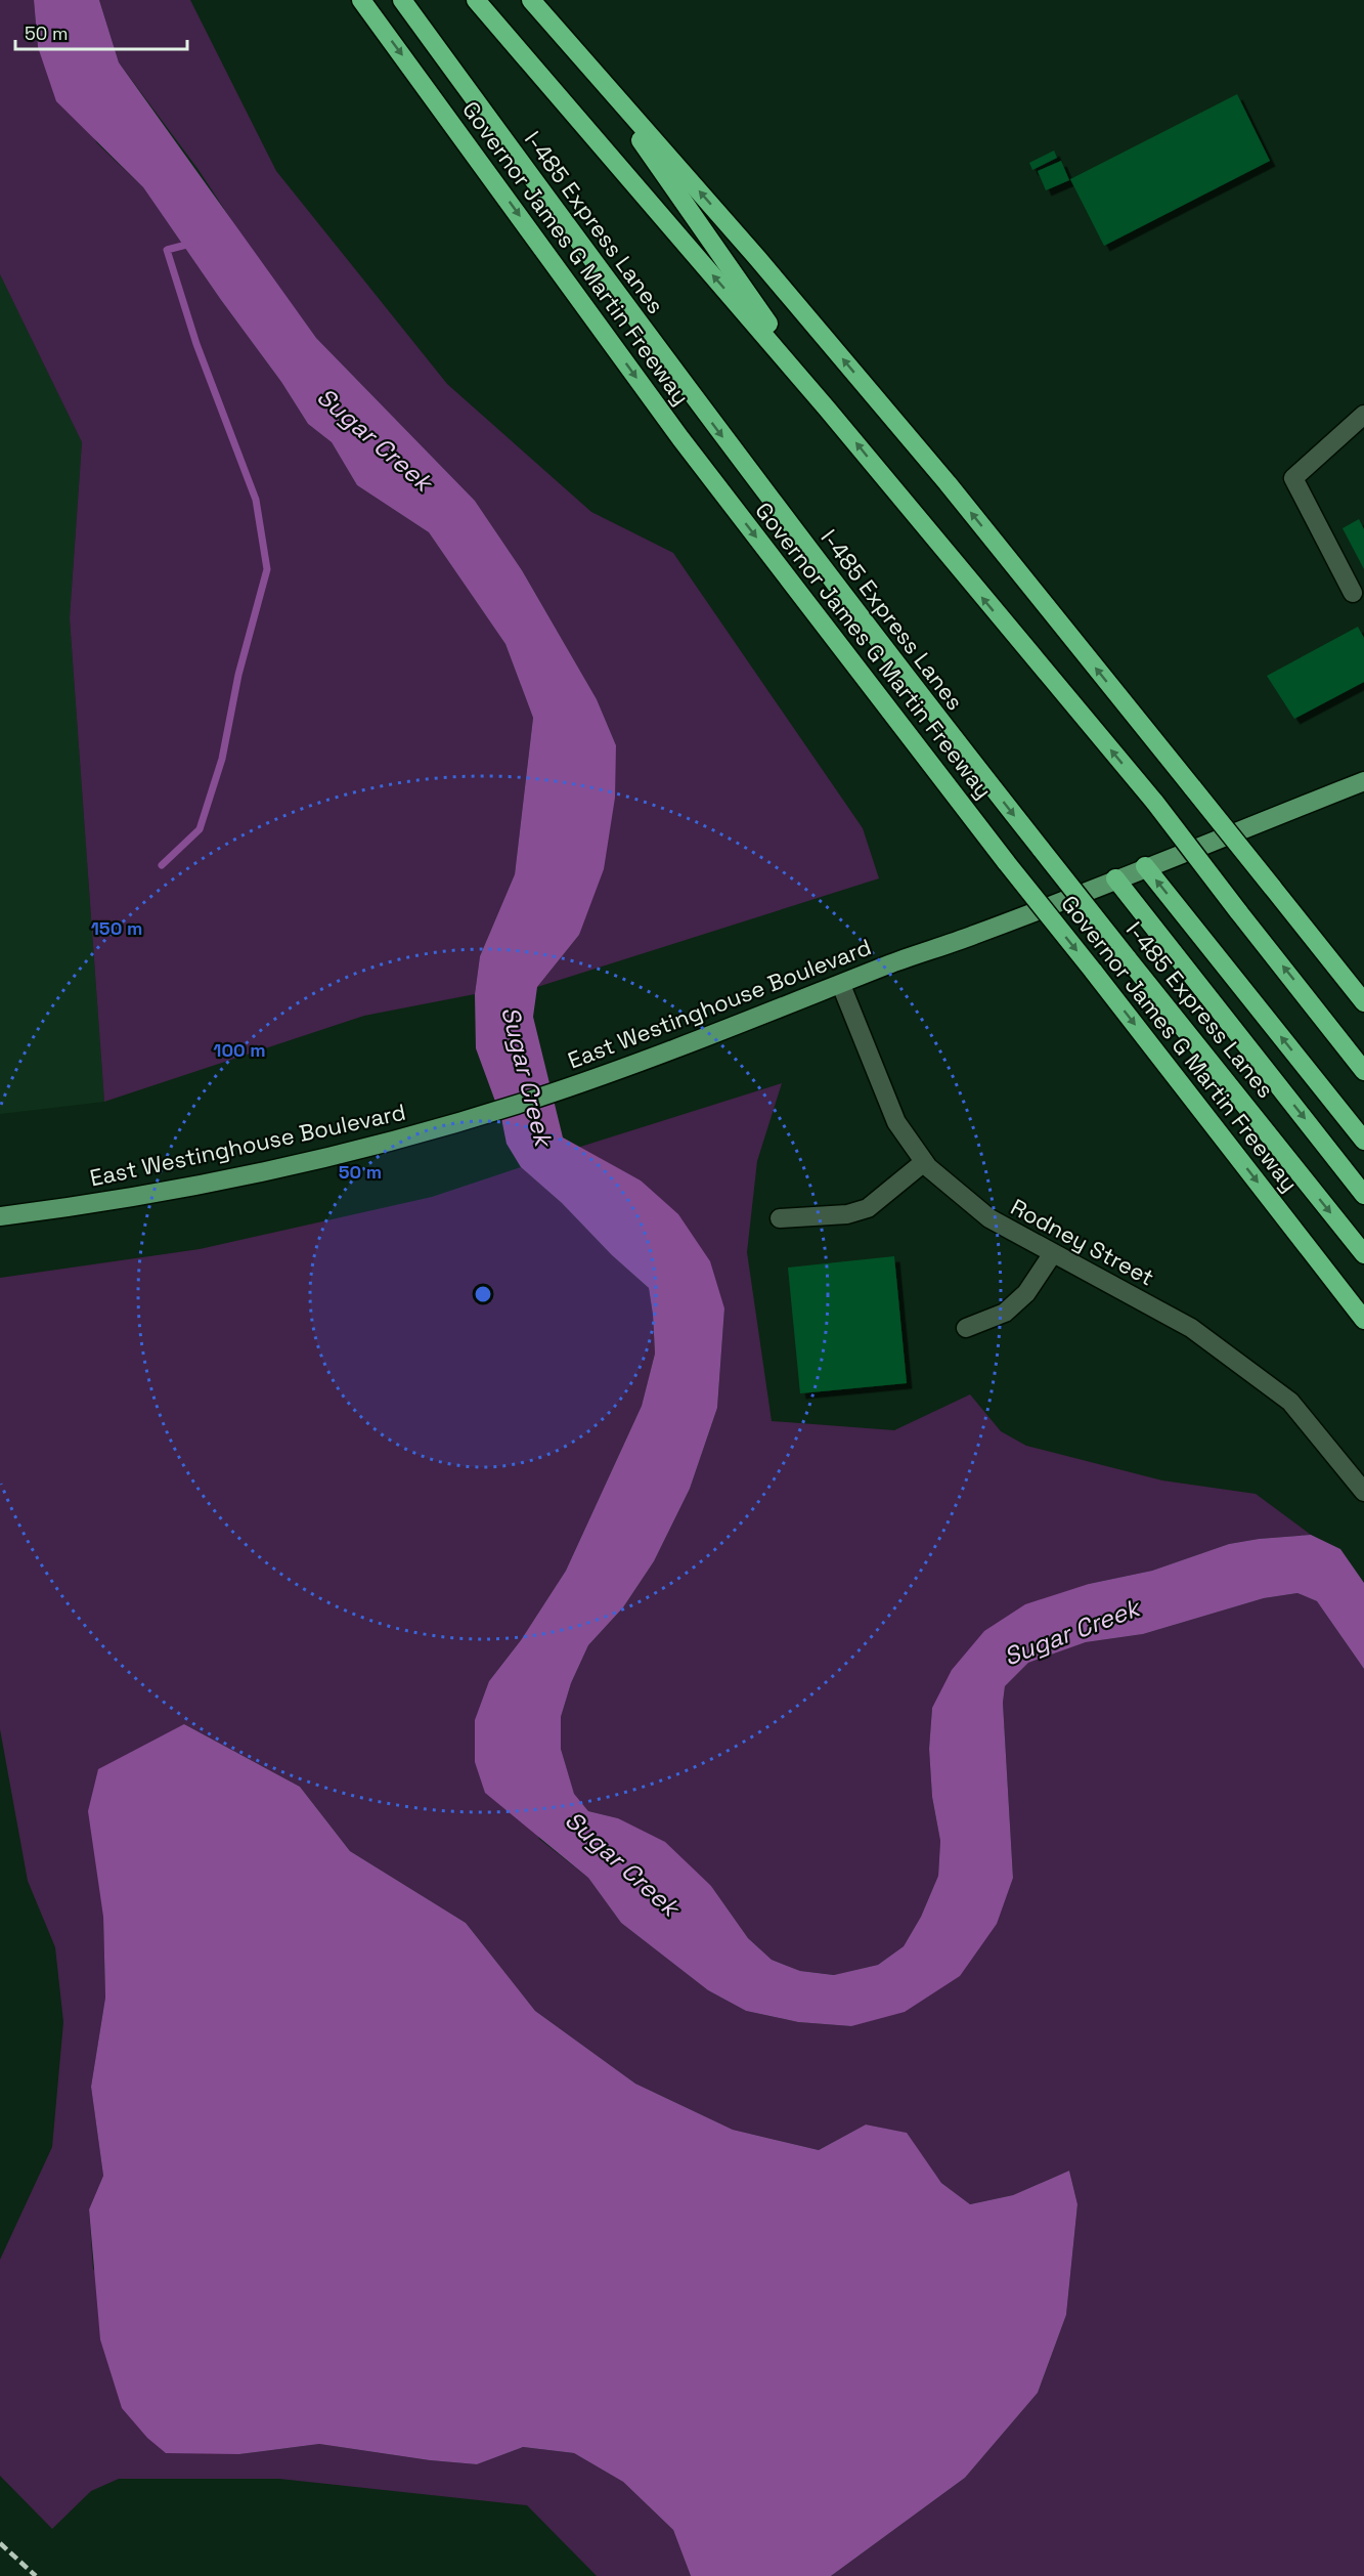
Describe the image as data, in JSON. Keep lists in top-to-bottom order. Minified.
{"streets":{"highway":["I-485 Express Lanes","Governor James G Martin Freeway"],"main road":["East Westinghouse Boulevard"],"street":["Rodney Street"]},"crossings":[["East Westinghouse Boulevard","Rodney Street"]],"water":["Sugar Creek"],"scale_bar":"50 m","rings":["150 m","100 m","50 m"]}
